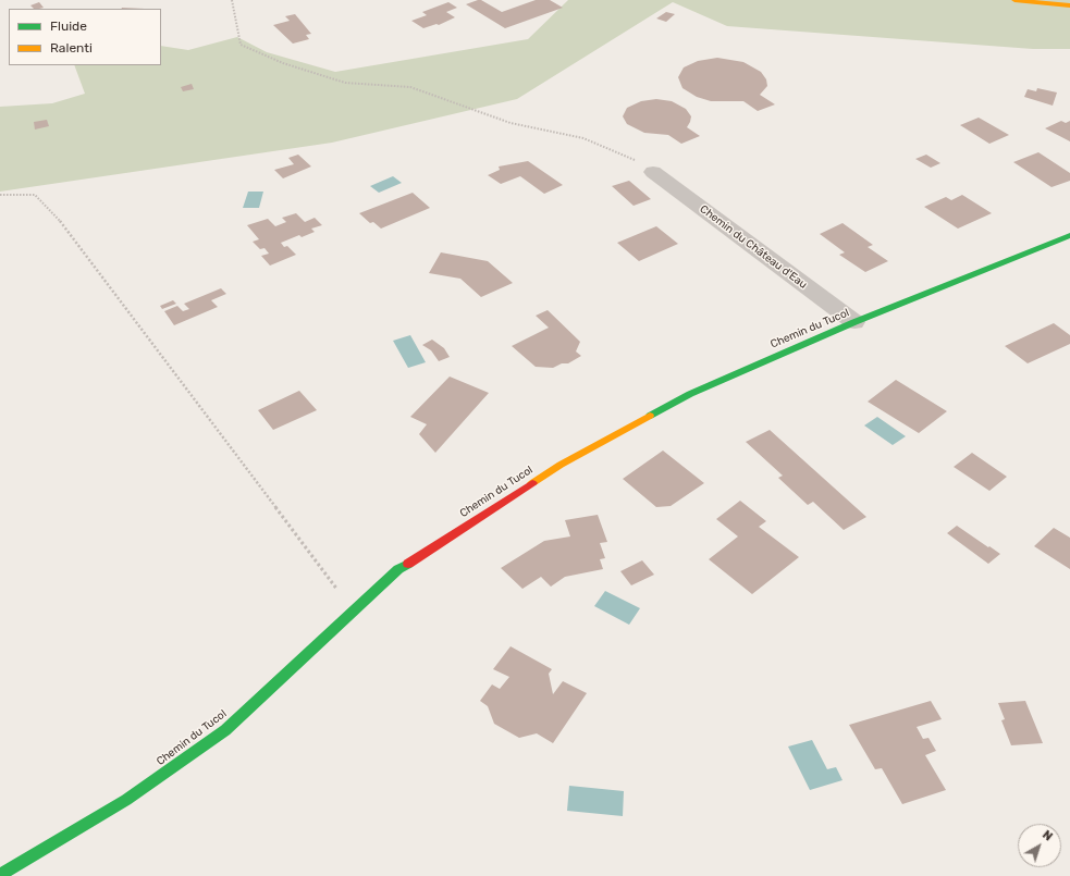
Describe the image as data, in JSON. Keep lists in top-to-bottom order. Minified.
{"streets":{"street":["Chemin du Château d'Eau","Chemin du Tucol"]},"crossings":[["Chemin du Château d'Eau","Chemin du Tucol"]],"legend":["Fluide","Ralenti"],"north":"top right"}
